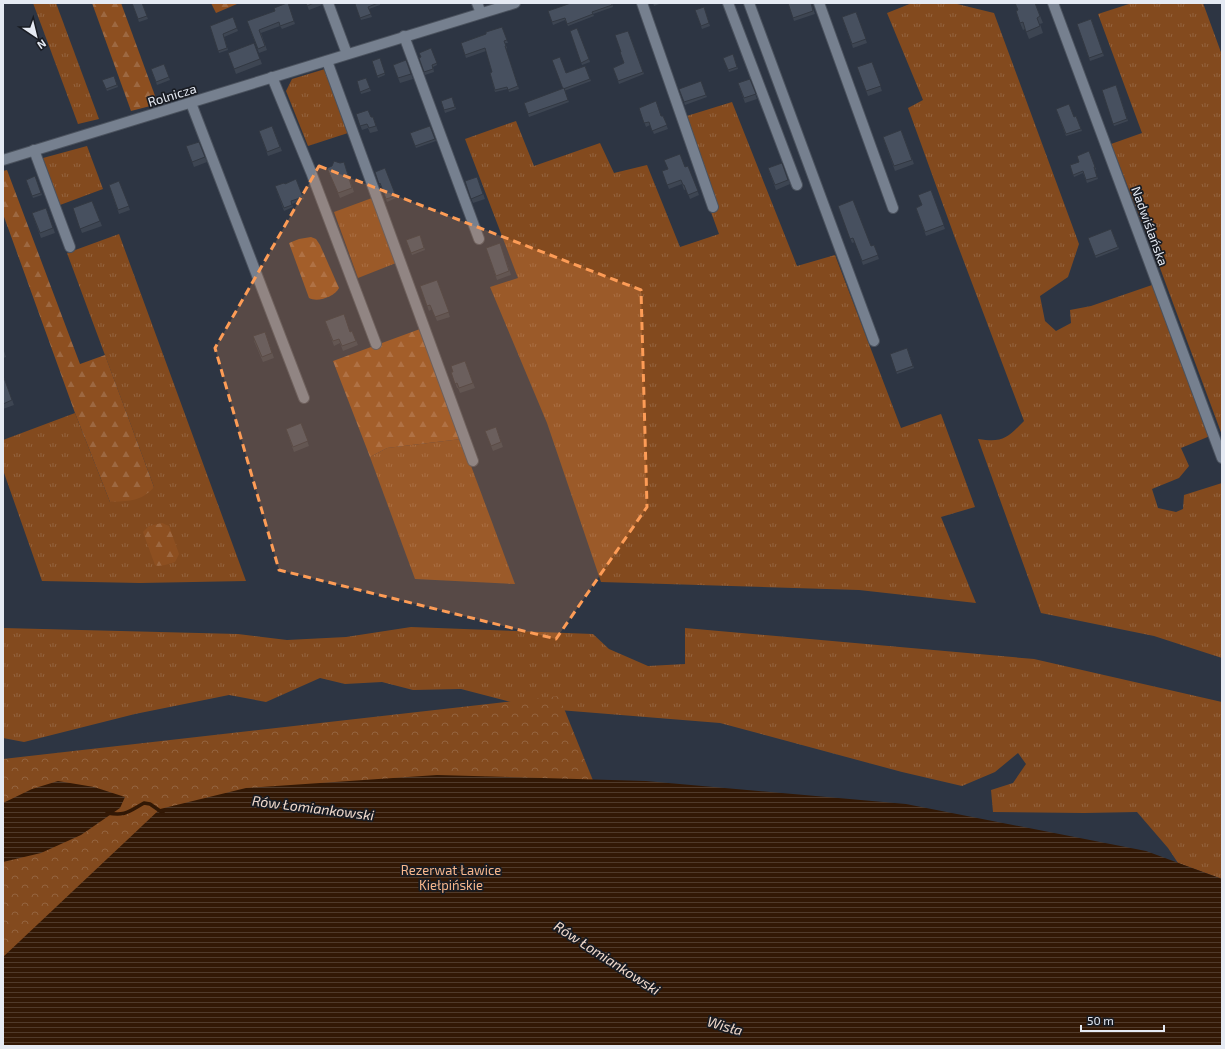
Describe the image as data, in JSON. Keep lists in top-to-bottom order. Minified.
{"streets":{"street":["Rolnicza","Nadwiślańska"]},"water":["Rów Łomiankowski","Wisła"],"parks":["Rezerwat Ławice Kiełpińskie"],"scale_bar":"50 m","north":"bottom right"}
